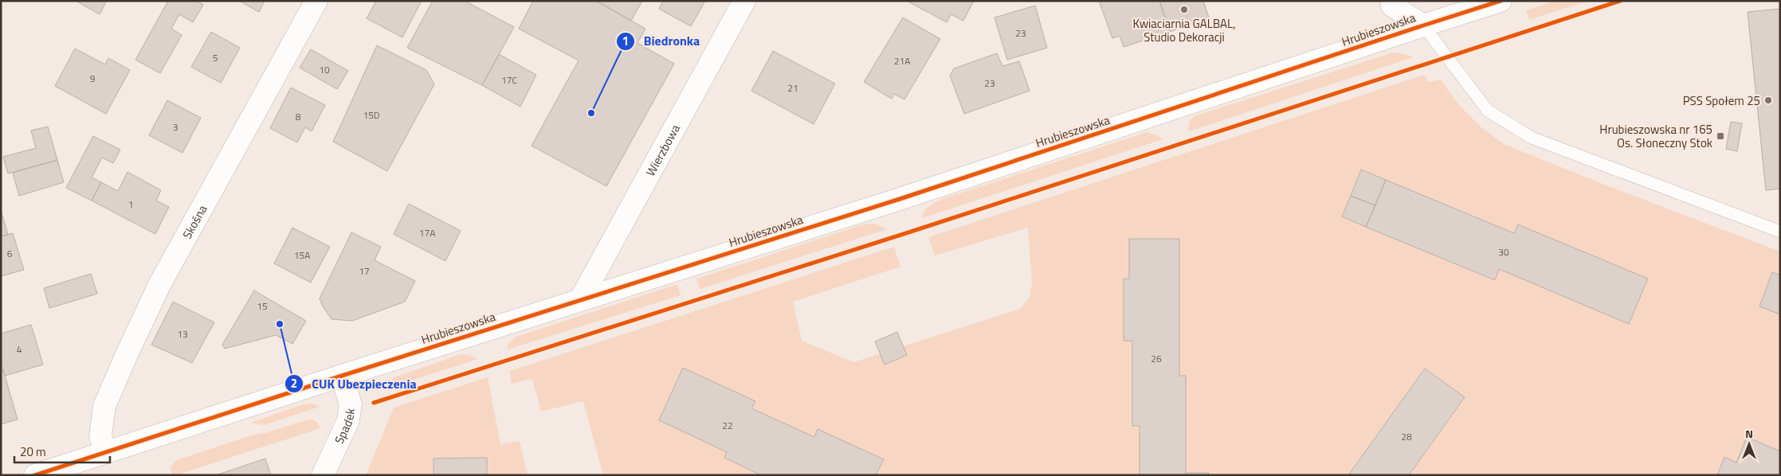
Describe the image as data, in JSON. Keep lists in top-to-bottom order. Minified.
{"streets":{"street":["Hrubieszowska","Wierzbowa","Skośna","Spadek"]},"crossings":[["Hrubieszowska","Wierzbowa"],["Hrubieszowska","Skośna"],["Hrubieszowska","Spadek"]],"places":{"other":["Kwiaciarnia GALBAL, Studio Dekoracji","PSS Społem 25","Biedronka","CUK Ubezpieczenia"],"transit":["Hrubieszowska nr 165 Os. Słoneczny Stok"]},"house_numbers":["23","5","21A","10","9","17C","23","21","15D","8","3","1","17A","30","6","15A","17","15","13","4","26","22","28"],"scale_bar":"20 m","north":"top"}
